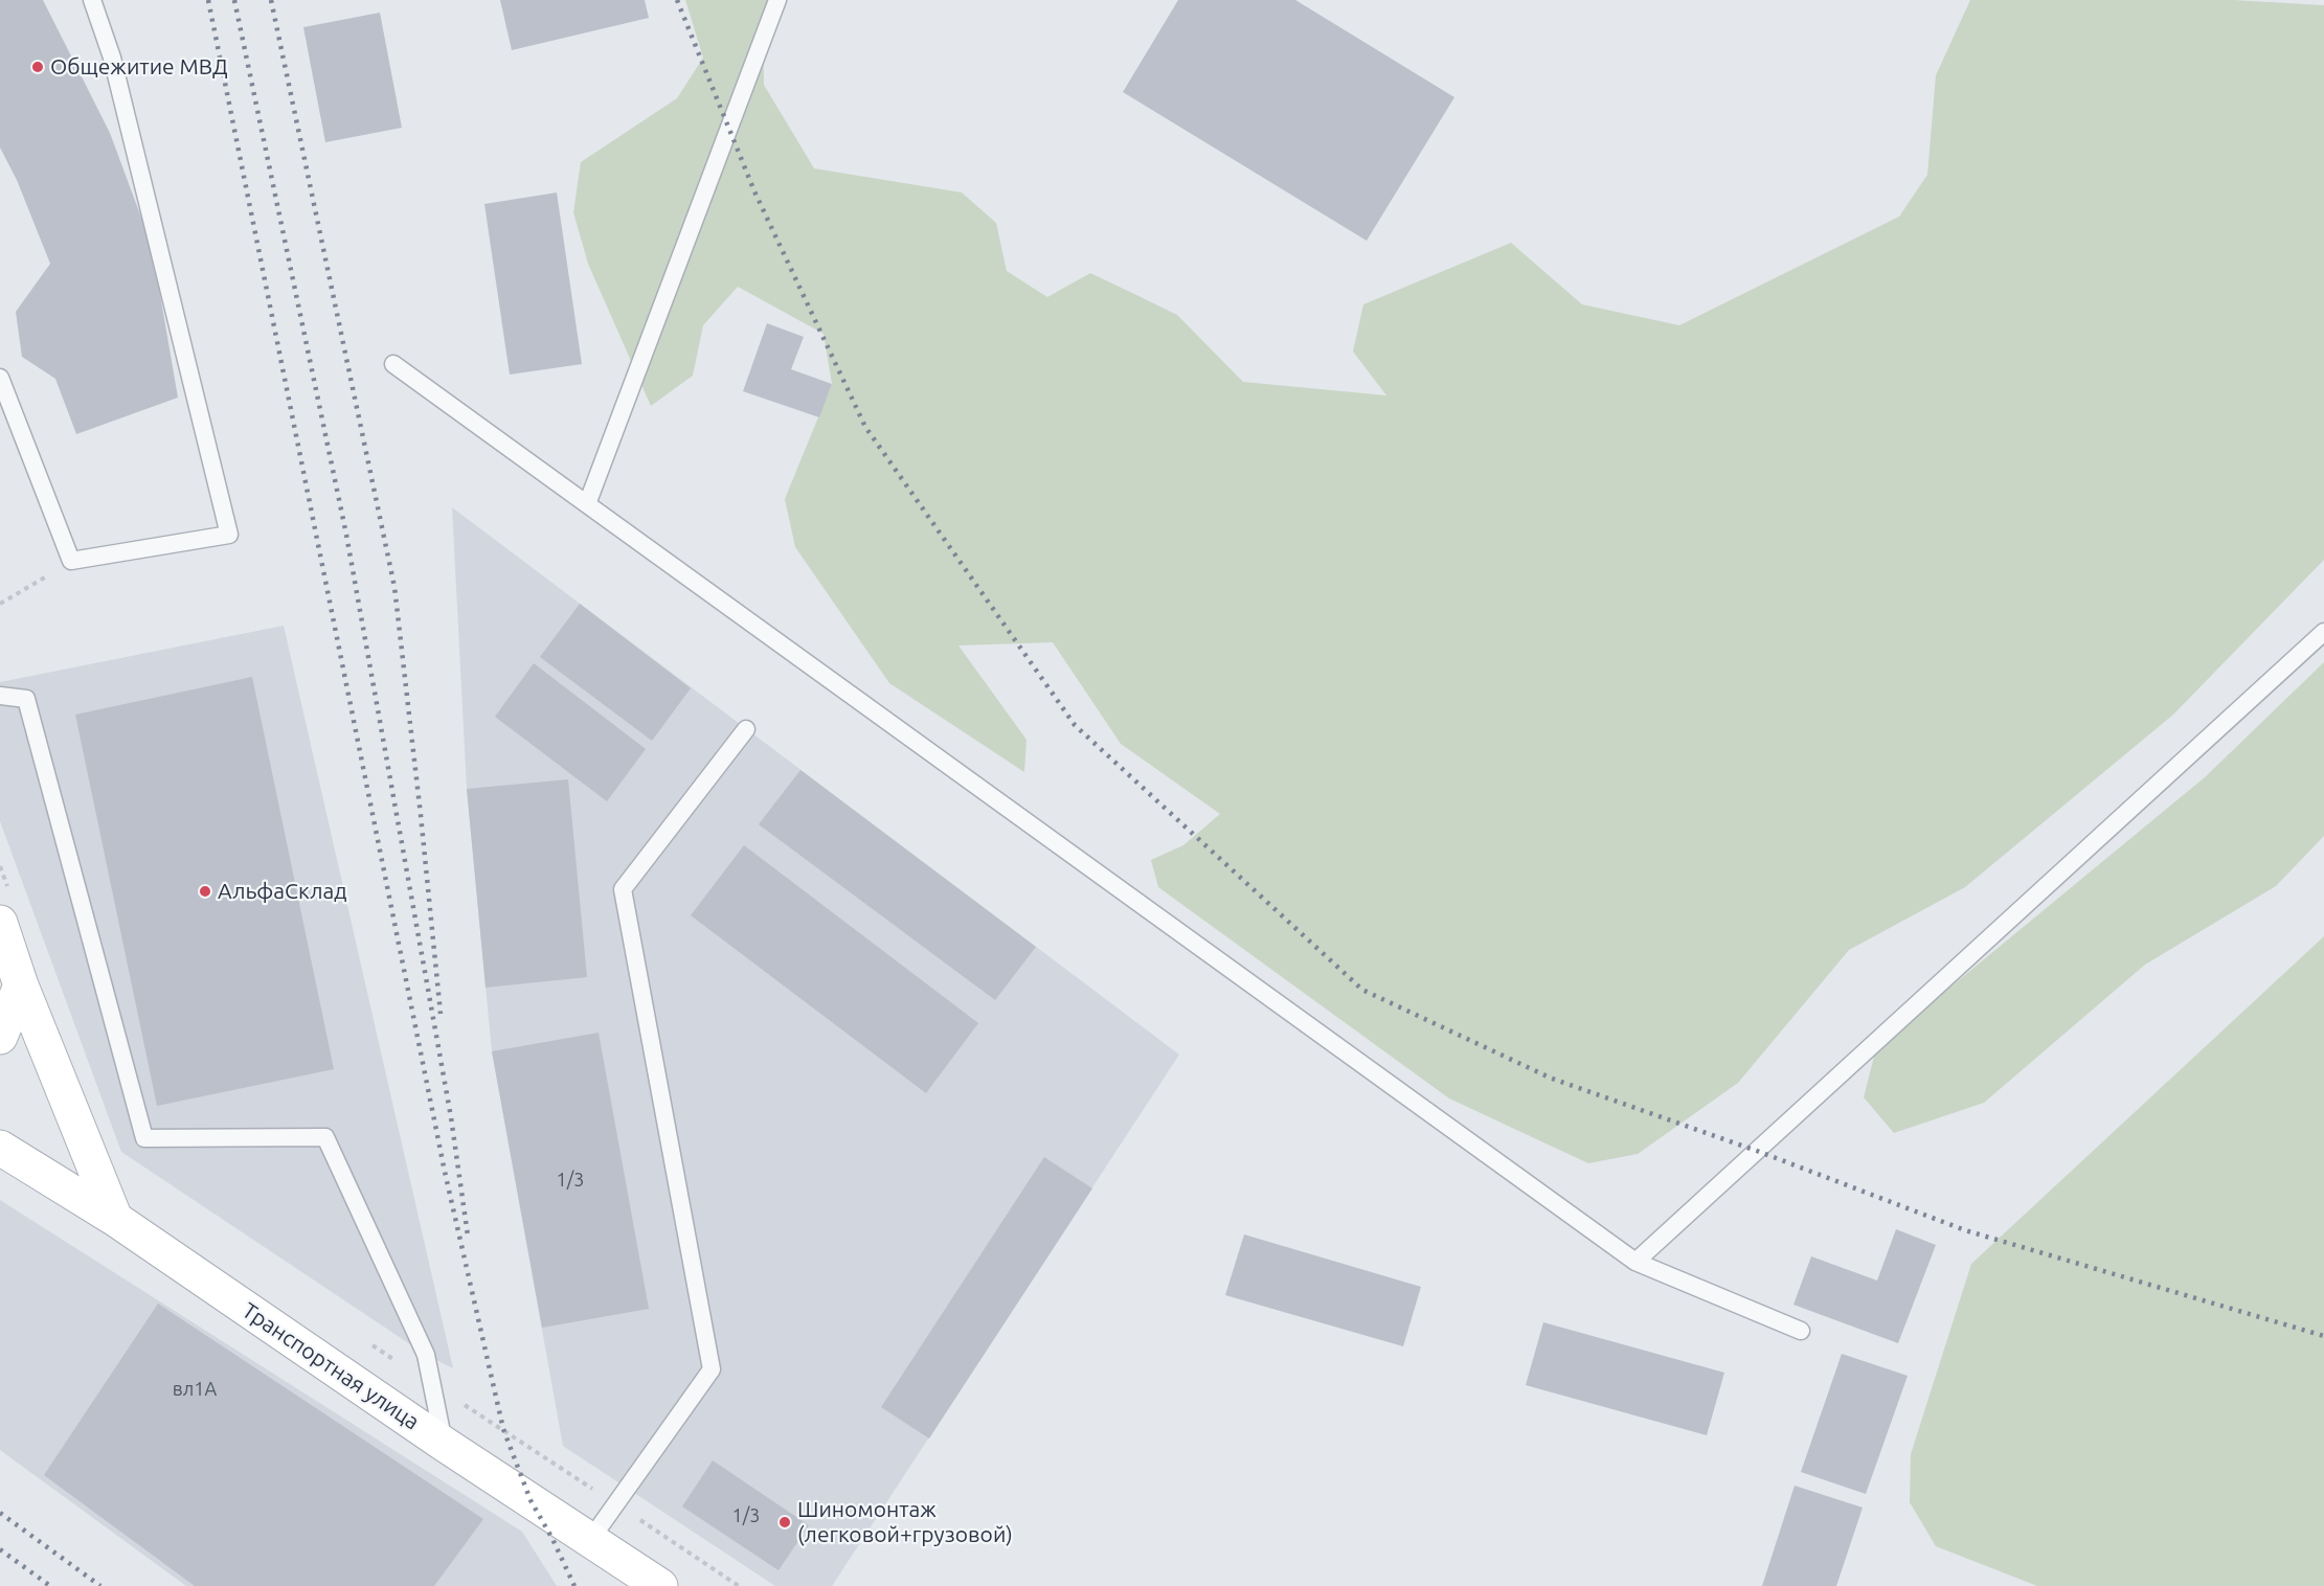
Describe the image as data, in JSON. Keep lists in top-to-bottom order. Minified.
{"streets":{"street":["Транспортная улица"]},"places":["Общежитие МВД","АльфаСклад","Шиномонтаж (легковой+грузовой)"],"house_numbers":["1/3","вл1А","1/3"]}
